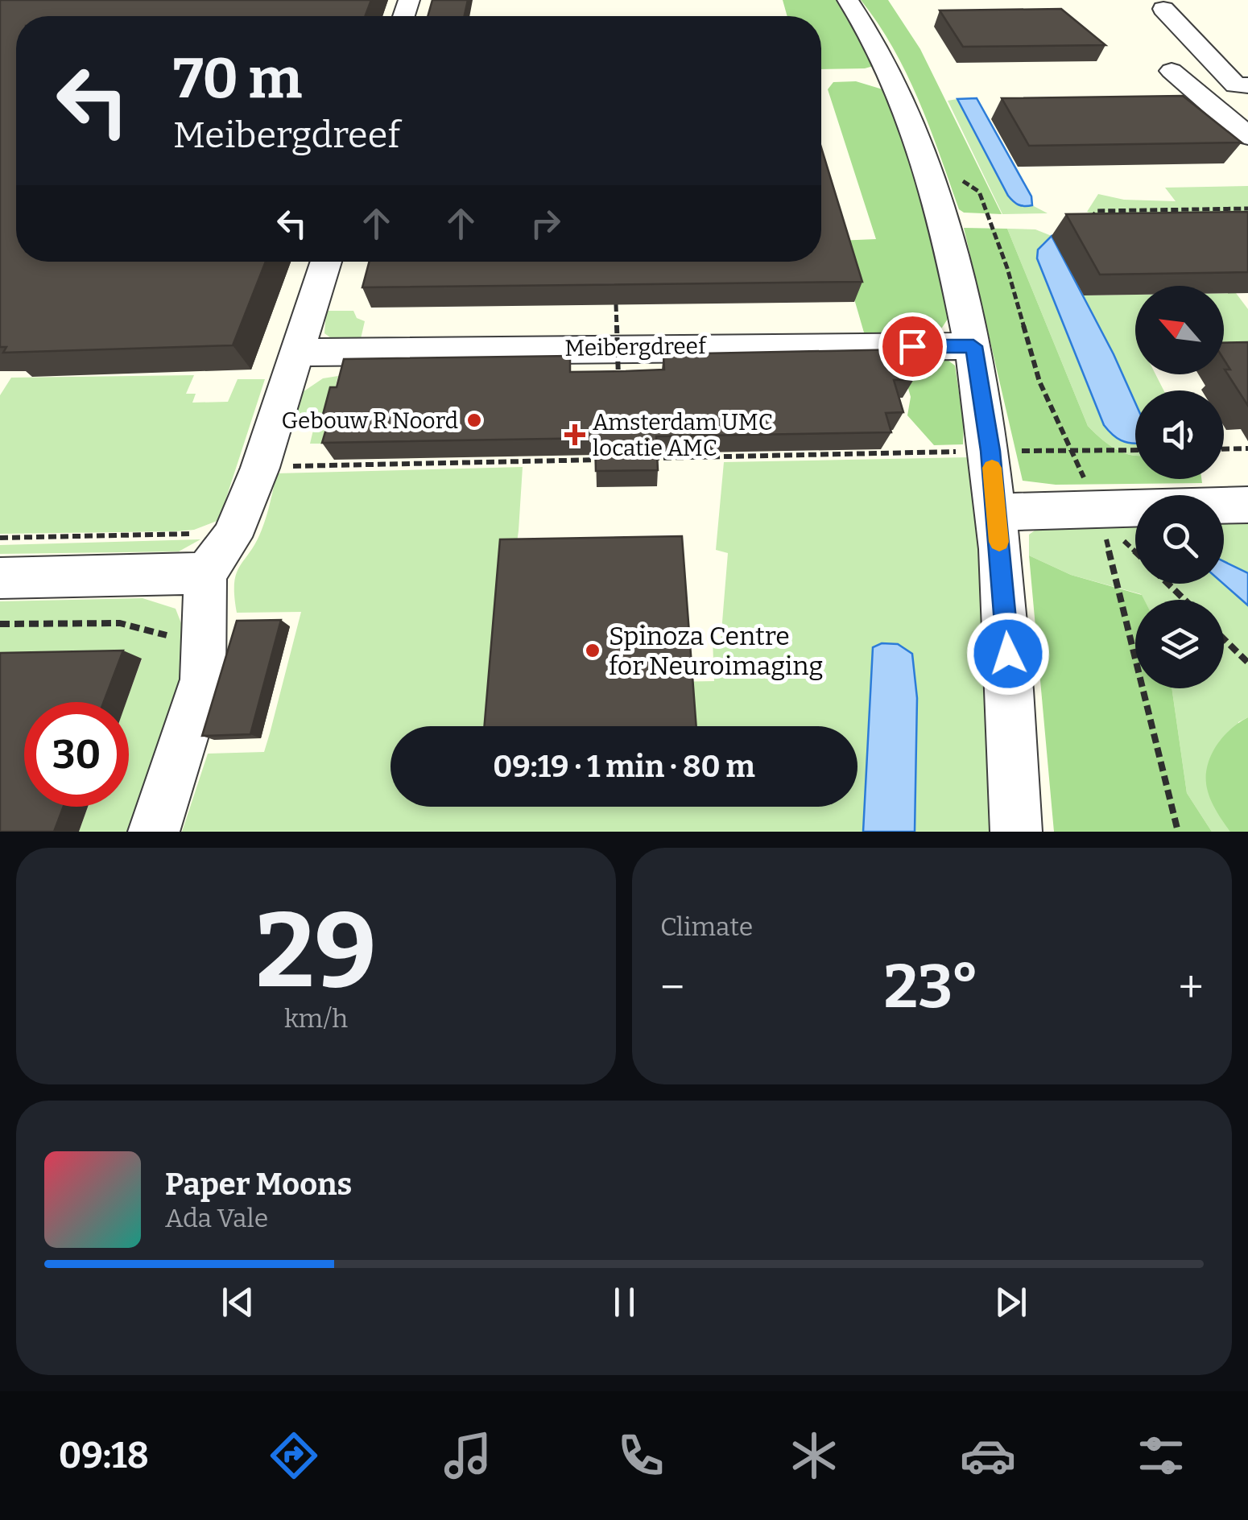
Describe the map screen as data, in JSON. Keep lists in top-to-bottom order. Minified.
{"streets":{"street":["Meibergdreef"]},"places":{"other":["Gebouw R Noord","Spinoza Centre for Neuroimaging"],"health":["Amsterdam UMC locatie AMC"]},"north":"top left","page":{"turn":["70 m","Meibergdreef"],"limit":"30","trip":"09:19 · 1 min · 80 m","tile":[["29","km/h"],"Climate"],"heat":["−","23°","+"],"song":["Paper Moons","Ada Vale"],"tabs":"09:18"}}
